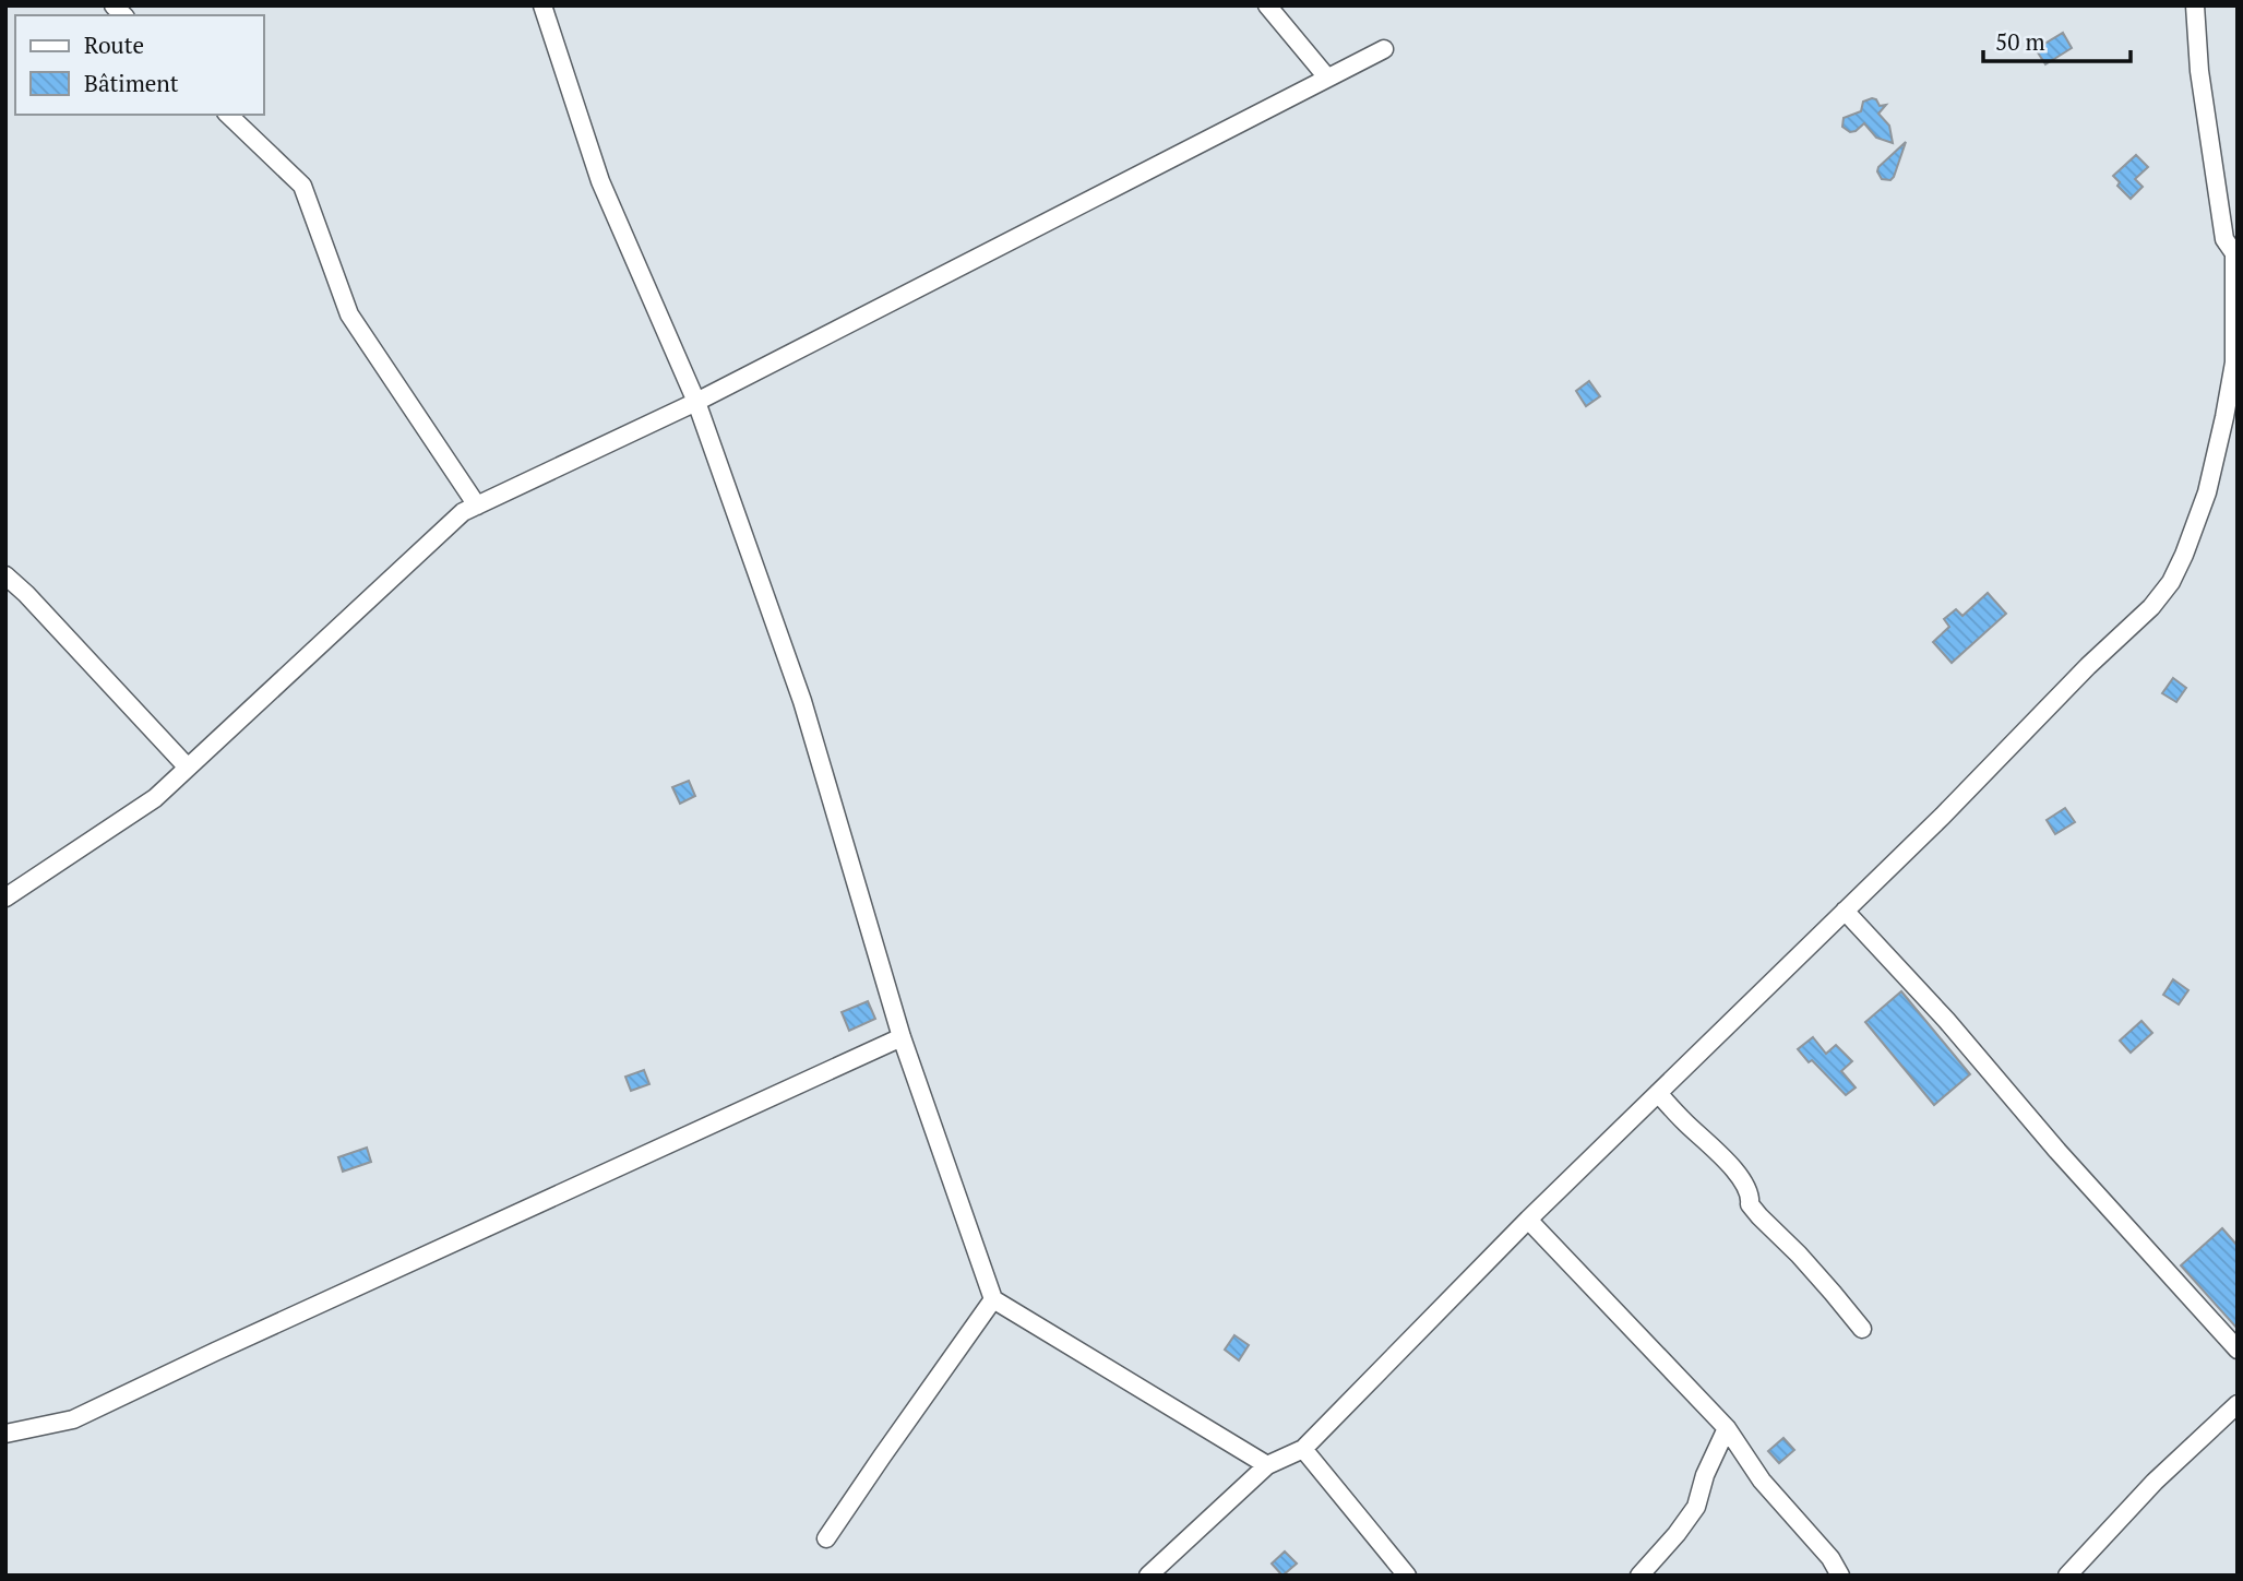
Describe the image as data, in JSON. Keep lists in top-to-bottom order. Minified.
{"legend":["Route","Bâtiment"],"scale_bar":"50 m"}
